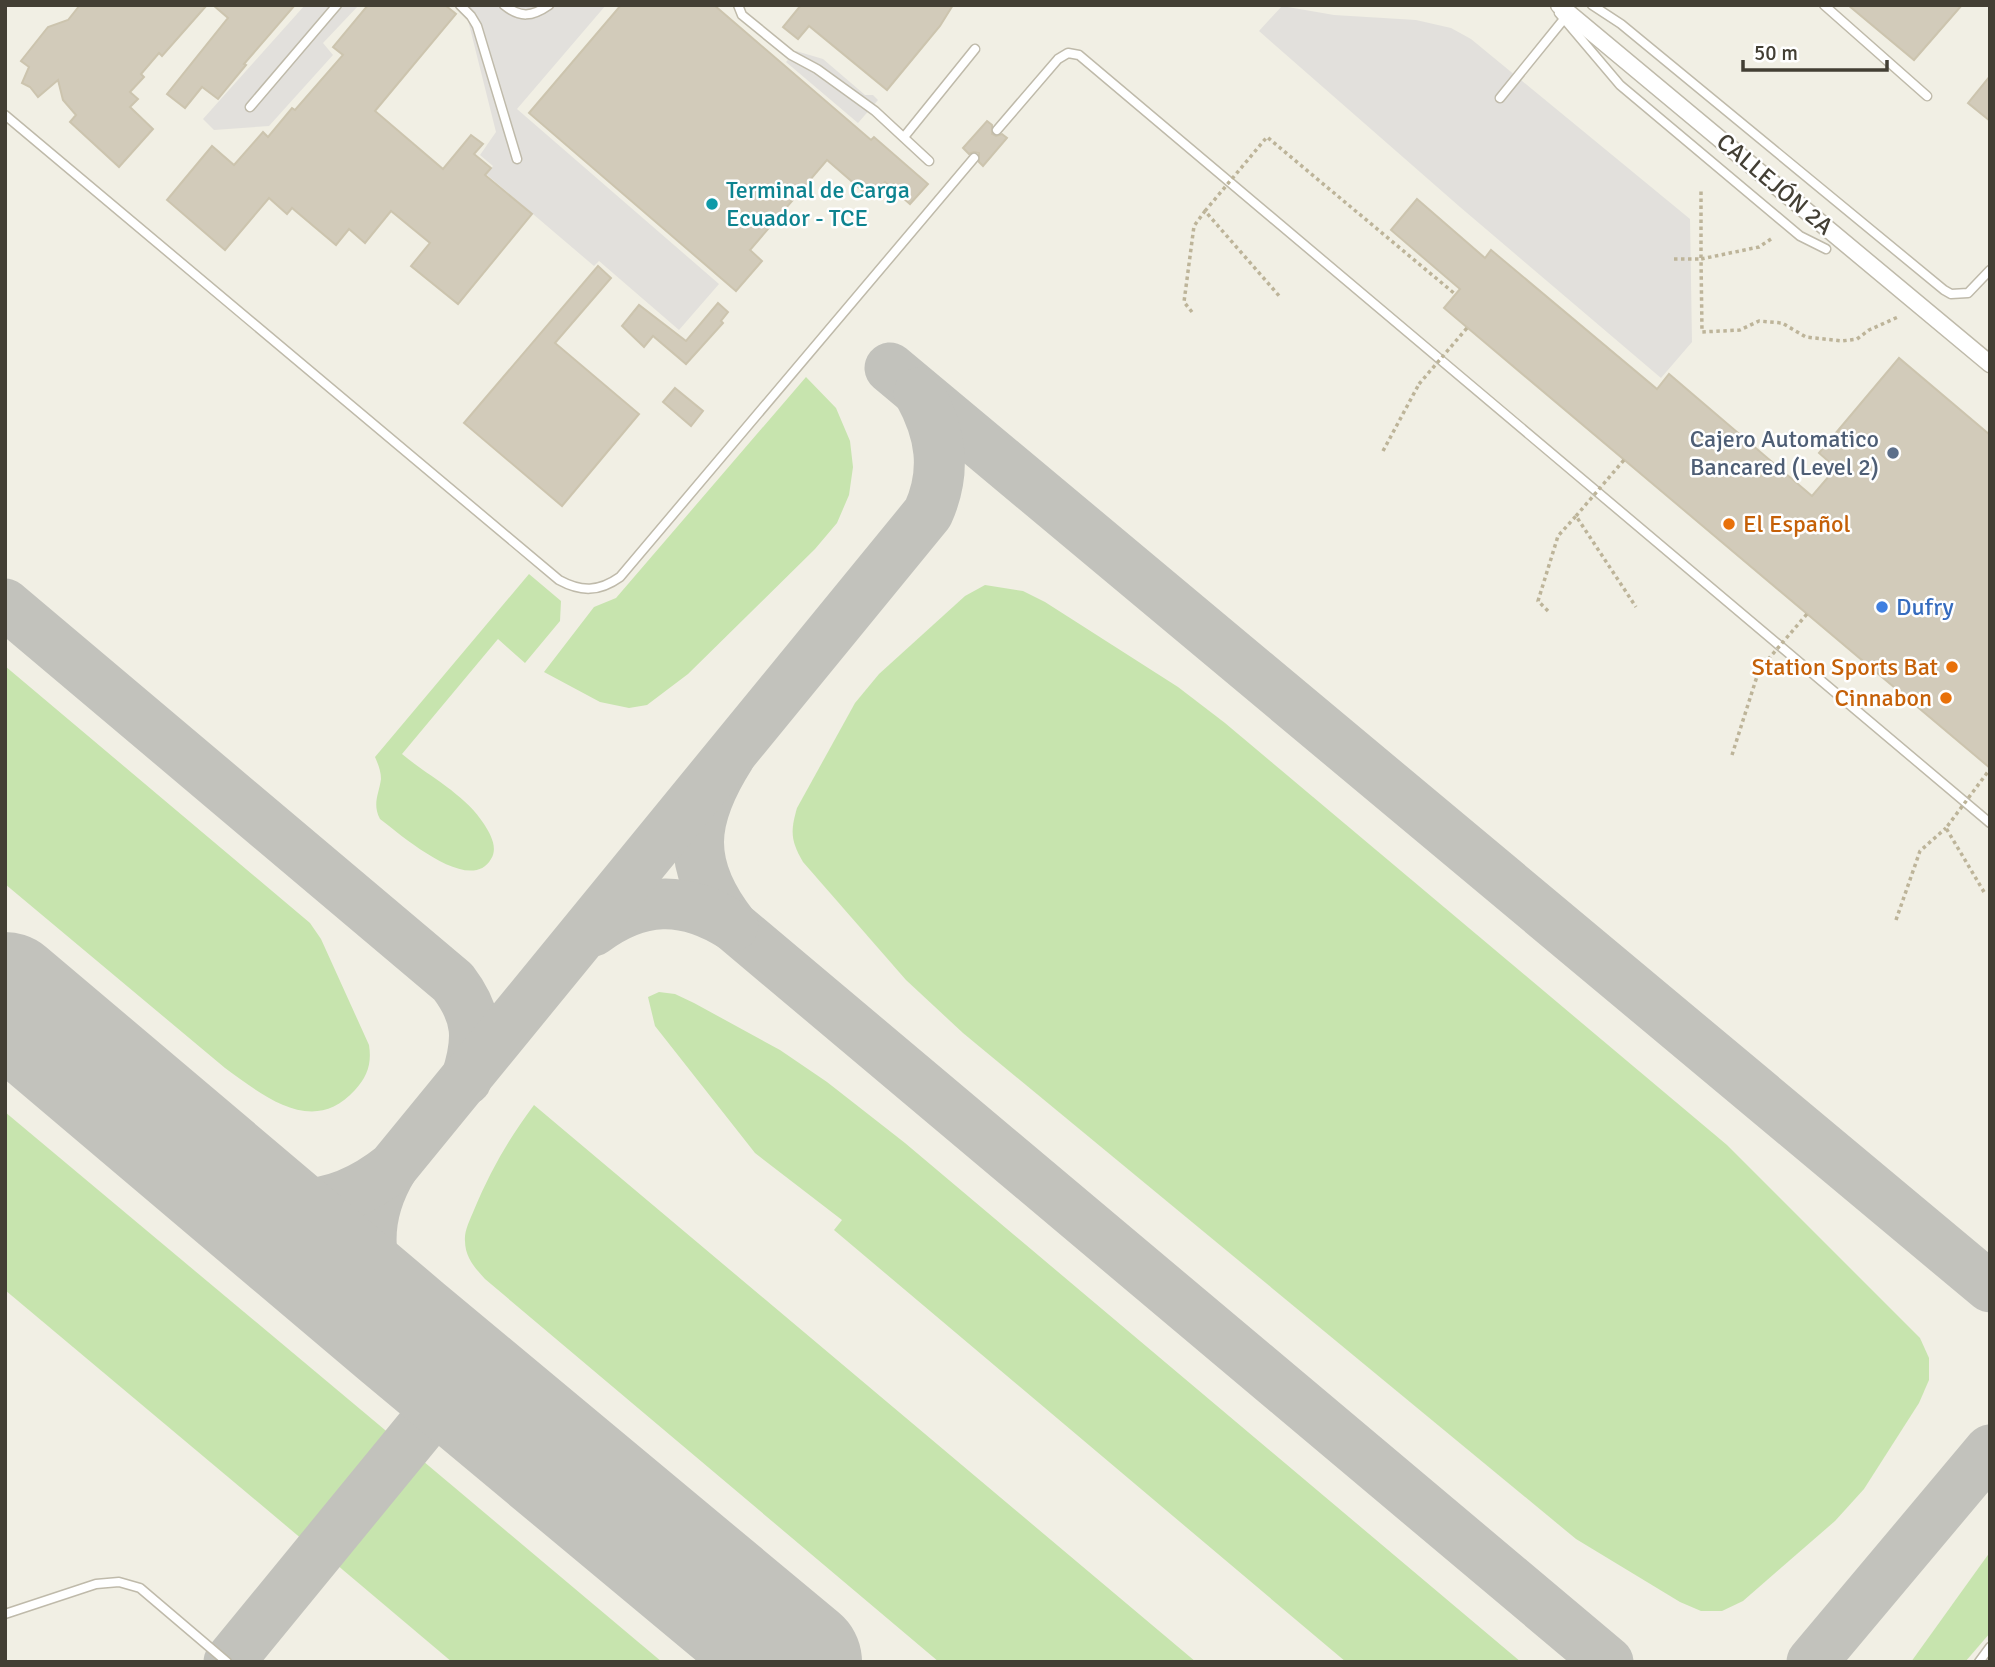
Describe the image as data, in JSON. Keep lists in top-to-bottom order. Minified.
{"streets":{"street":["CALLEJÓN 2A"]},"places":["Terminal de Carga Ecuador - TCE","Cajero Automatico Bancared (Level 2)","El Español","Dufry","Station Sports Bat","Cinnabon"],"scale_bar":"50 m"}
